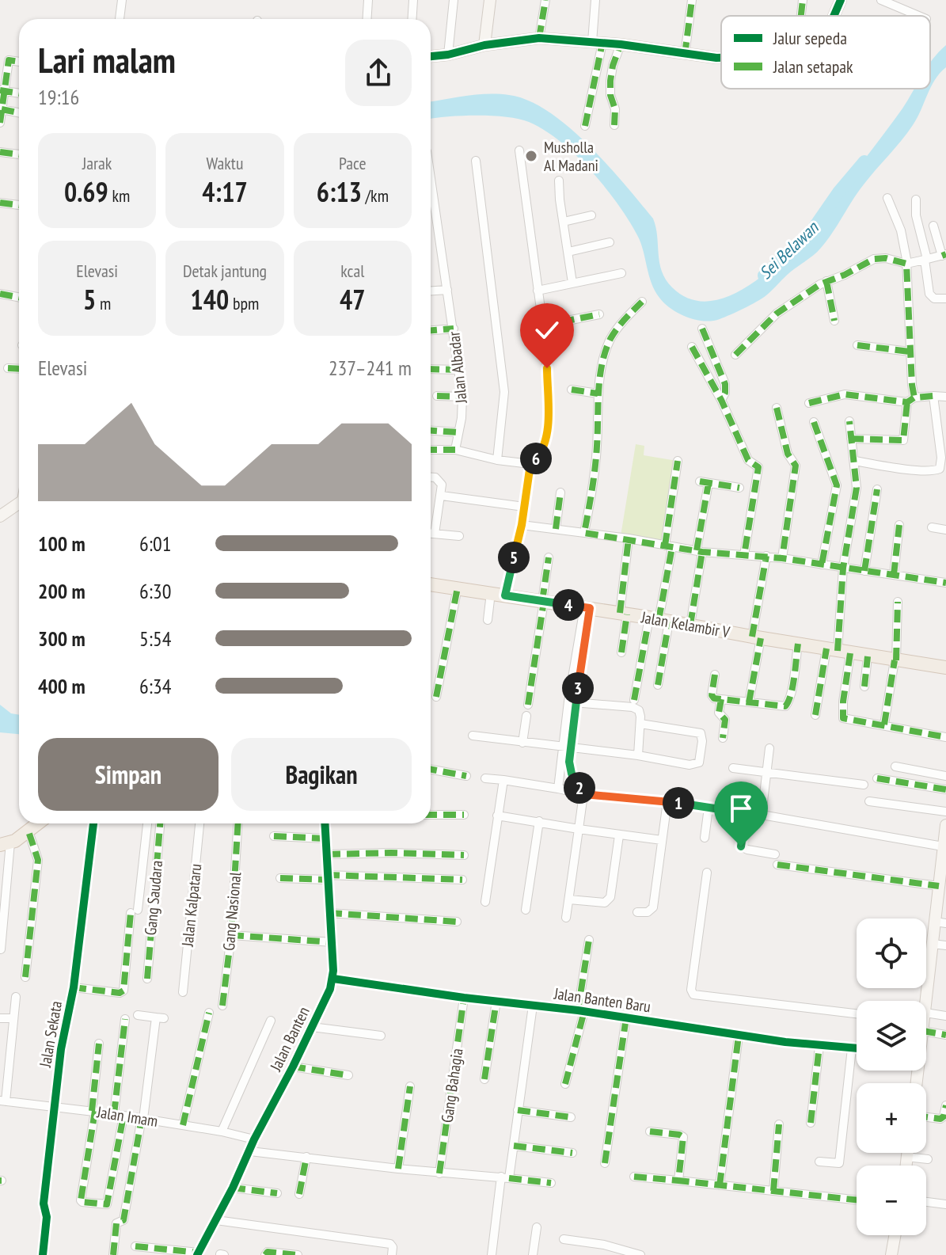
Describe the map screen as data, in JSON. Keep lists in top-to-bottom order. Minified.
{"streets":{"main road":["Jalan Kelambir V"],"street":["Jalan Albadar","Gang Saudara","Jalan Kalpataru","Gang Nasional","Jalan Banten Baru","Jalan Sekata","Jalan Banten","Gang Bahagia","Jalan Imam"]},"crossings":[["Jalan Banten Baru","Jalan Banten"],["Jalan Banten Baru","Gang Bahagia"],["Jalan Sekata","Jalan Imam"],["Jalan Banten","Jalan Imam"]],"water":["Sei Belawan"],"places":["Musholla Al Madani"],"legend":["Jalur sepeda","Jalan setapak"],"page":{"heading":["Lari malam","19:16"],"stats":[["Jarak","0.69 km"],["Waktu","4:17"],["Pace","6:13 /km"],["Elevasi","5 m"],["Detak jantung","140 bpm"],["kcal","47"]],"chart":["Elevasi","237–241 m"],"pins":["6","5","4","3","2","1"],"list":[{"name":"100 m","note":"6:01"},{"name":"200 m","note":"6:30"},{"name":"300 m","note":"5:54"},{"name":"400 m","note":"6:34"}],"buttons":["Simpan","Bagikan"],"map_buttons":["+","−"]}}
